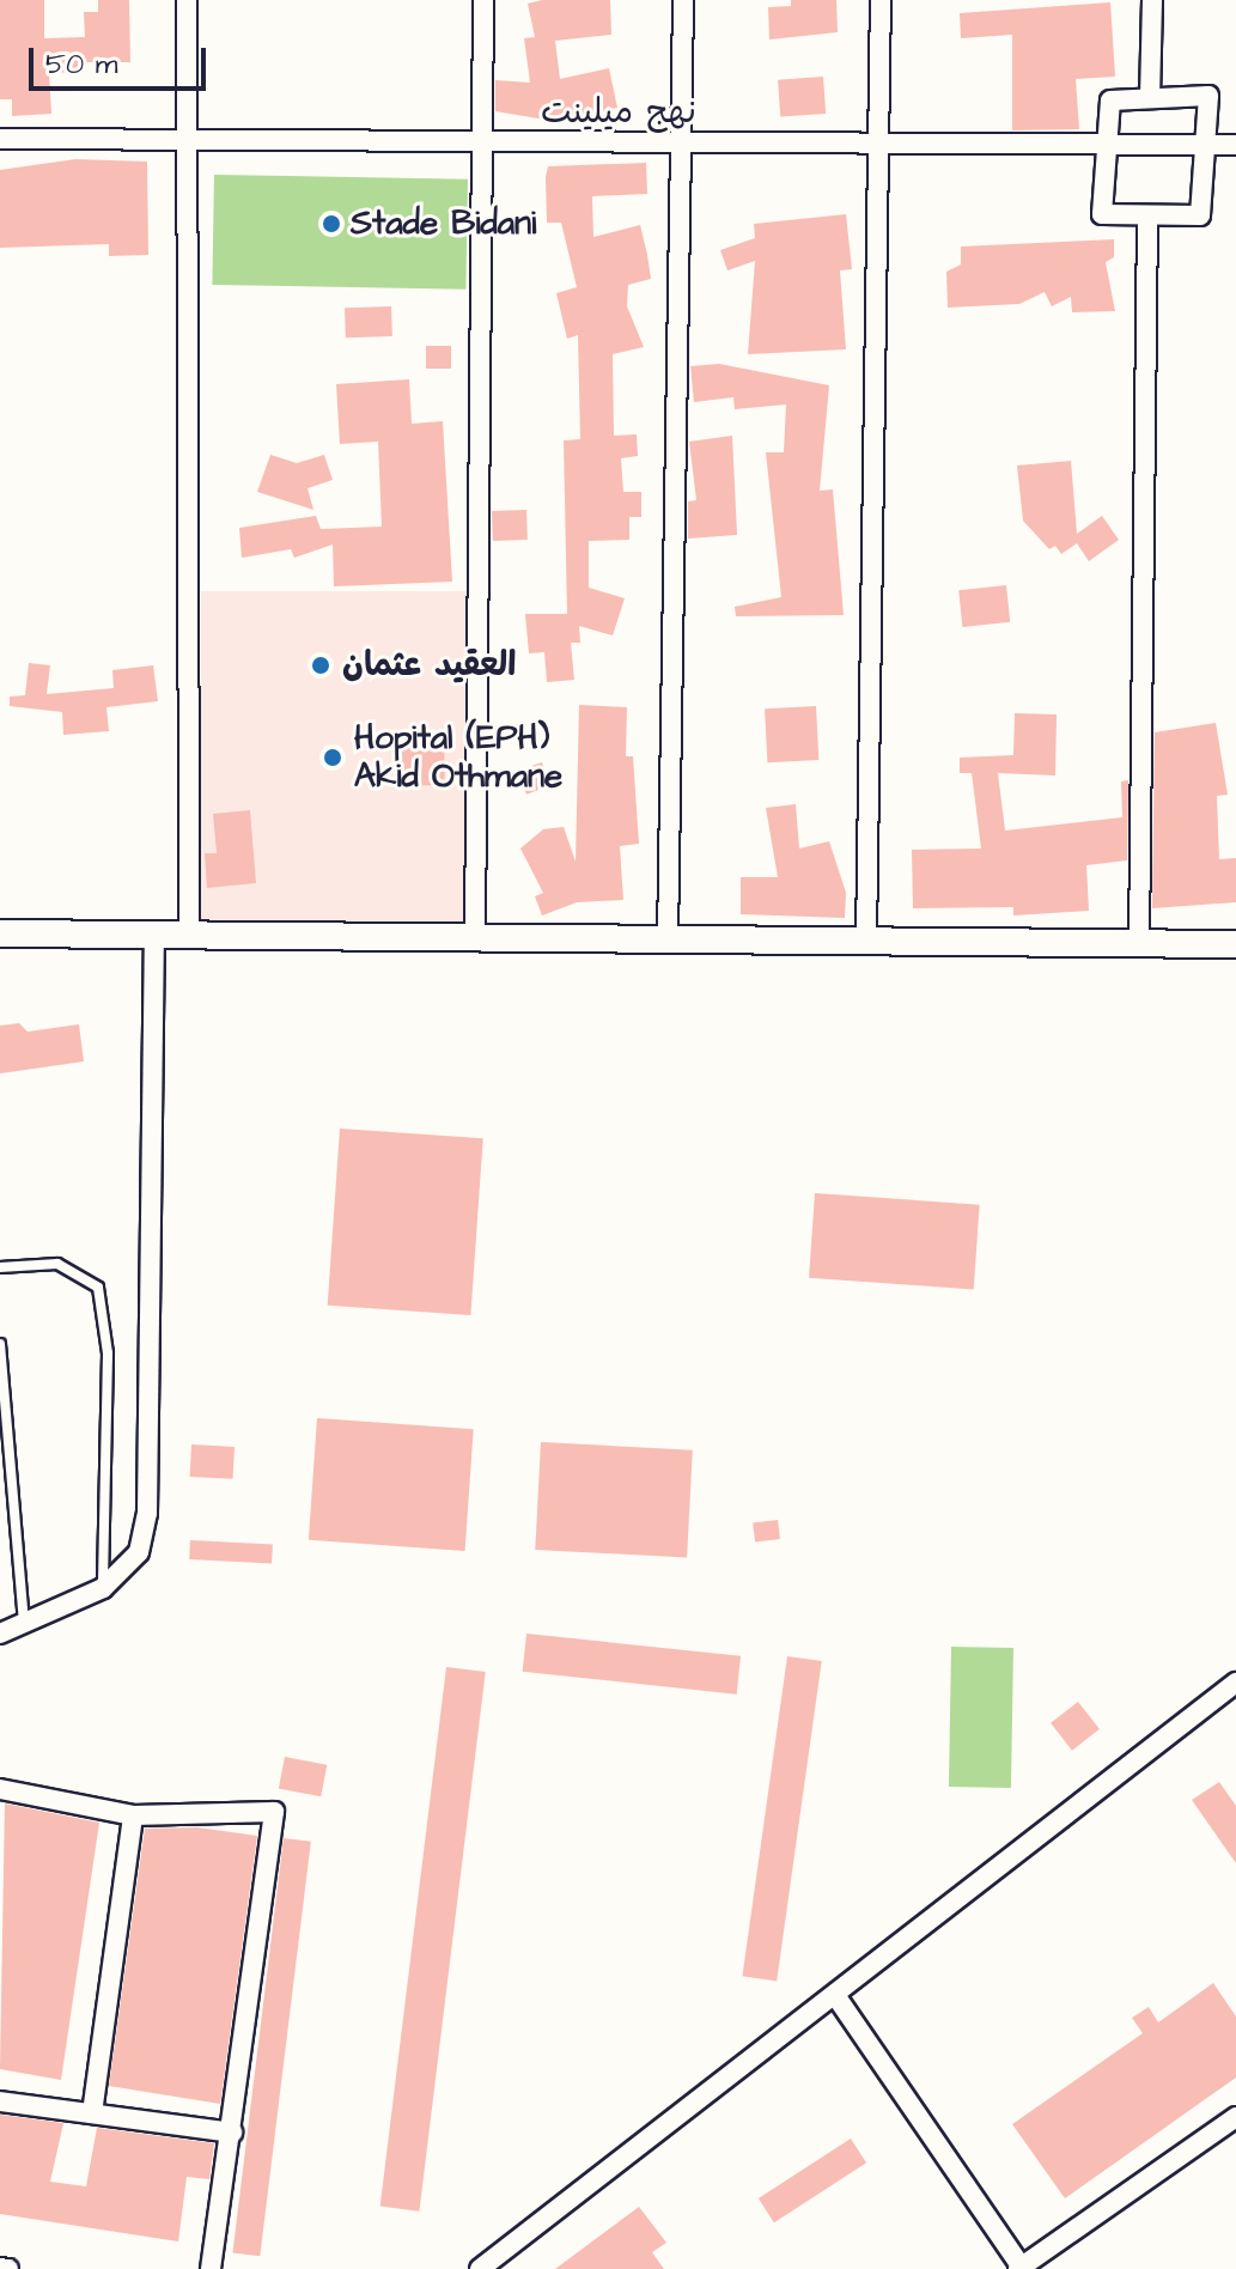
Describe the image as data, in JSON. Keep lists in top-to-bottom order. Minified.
{"streets":{"street":["نهج ميلينت"]},"places":["Stade Bidani","العقيد عثمان","Hopital (EPH) Akid Othmane"],"scale_bar":"50 m"}
